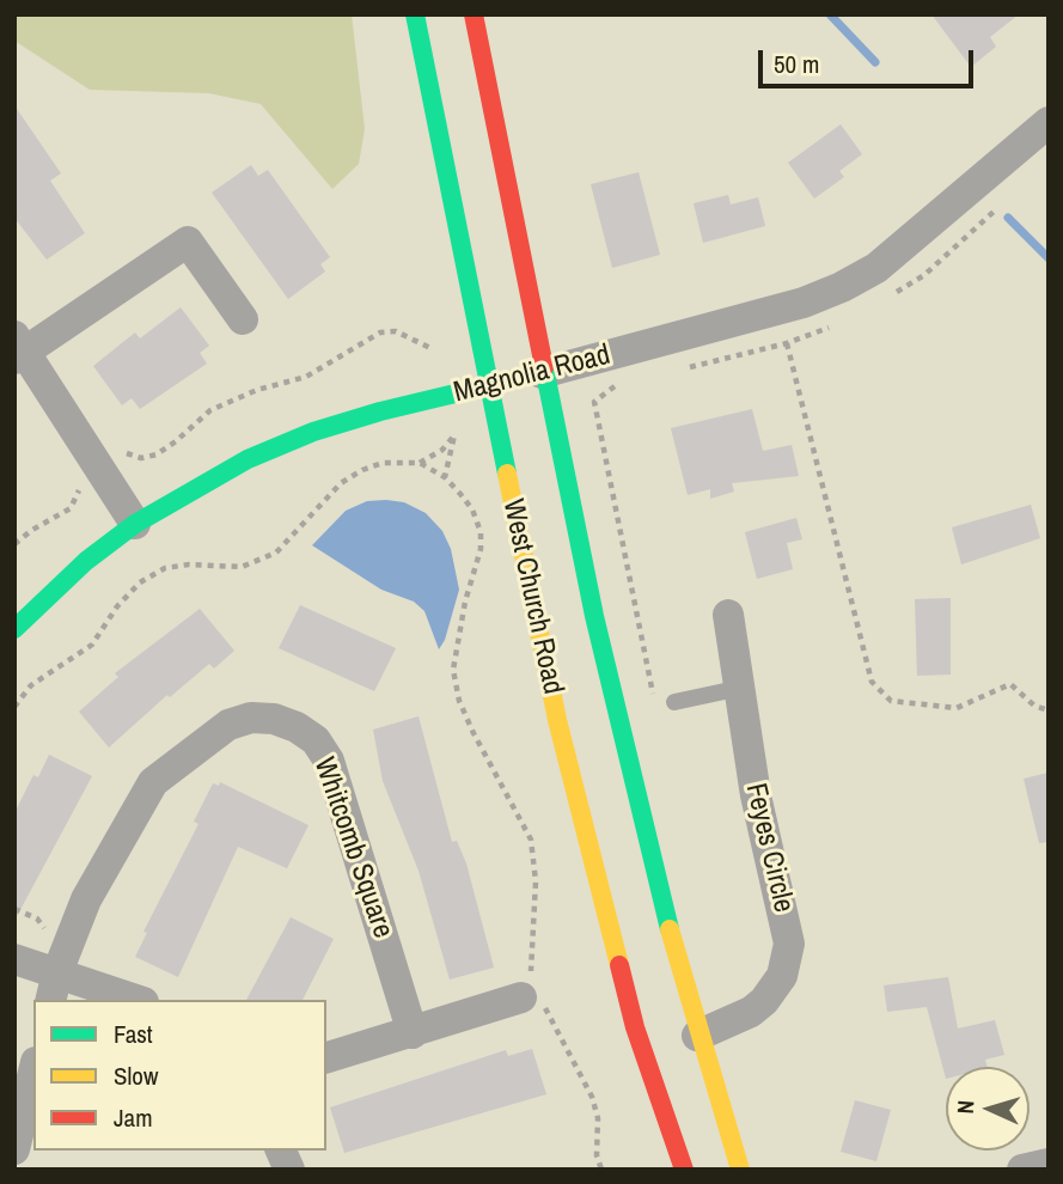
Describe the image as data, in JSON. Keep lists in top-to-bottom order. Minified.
{"streets":{"main road":["Magnolia Road","West Church Road"],"street":["Whitcomb Square","Feyes Circle"]},"crossings":[["Magnolia Road","West Church Road"],["West Church Road","Feyes Circle"]],"legend":["Fast","Slow","Jam"],"scale_bar":"50 m","north":"left"}
